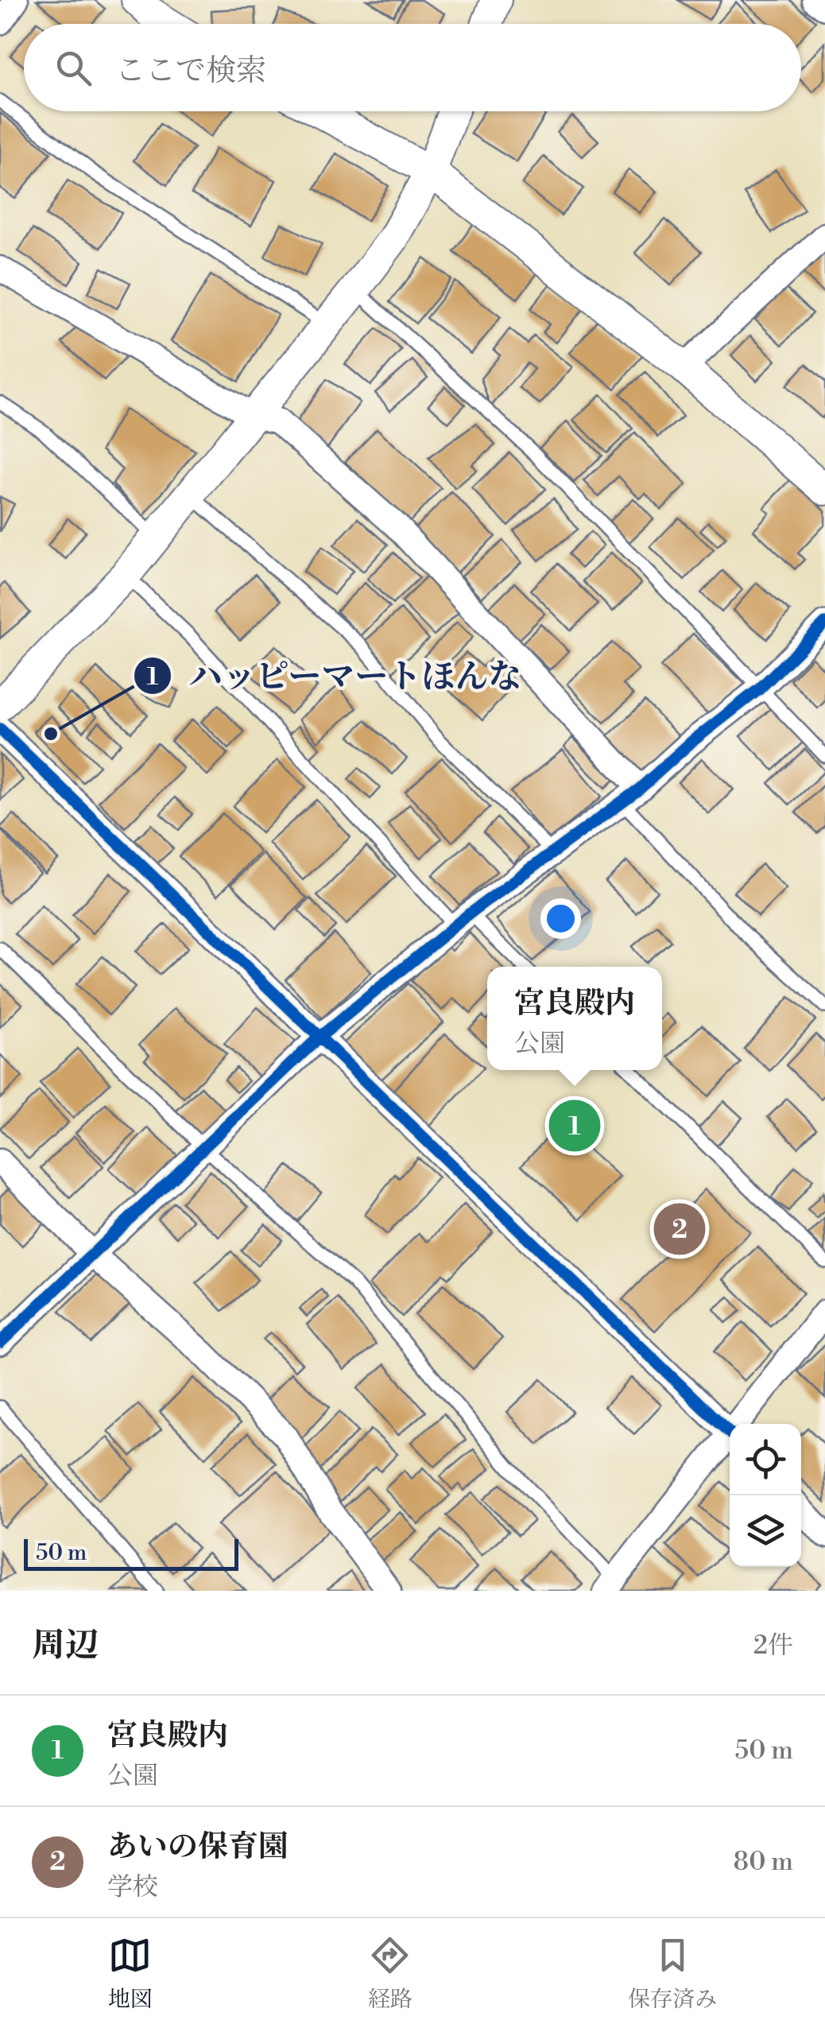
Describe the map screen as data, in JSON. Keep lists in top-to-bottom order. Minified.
{"places":["ハッピーマートほんな"],"scale_bar":"50 m","page":{"search":"ここで検索","popup":["宮良殿内","公園"],"pins":["1","2"],"scale":"50 m","heading":["周辺","2件"],"list":[{"mark":"1","name":"宮良殿内","note":"公園","value":"50 m"},{"mark":"2","name":"あいの保育園","note":"学校","value":"80 m"}],"nav":["地図","経路","保存済み"]}}
